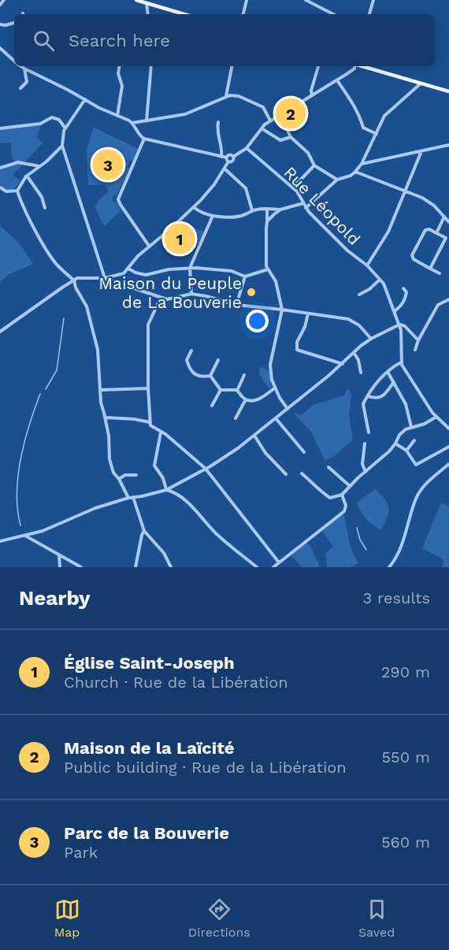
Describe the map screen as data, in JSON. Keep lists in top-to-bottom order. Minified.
{"streets":{"street":["Rue Léopold"]},"places":["Maison du Peuple de La Bouverie"],"page":{"search":"Search here","pins":["2","3","1"],"heading":["Nearby","3 results"],"list":[{"mark":"1","name":"Église Saint-Joseph","note":"Church · Rue de la Libération","value":"290 m"},{"mark":"2","name":"Maison de la Laïcité","note":"Public building · Rue de la Libération","value":"550 m"},{"mark":"3","name":"Parc de la Bouverie","note":"Park","value":"560 m"}],"nav":["Map","Directions","Saved"]}}
